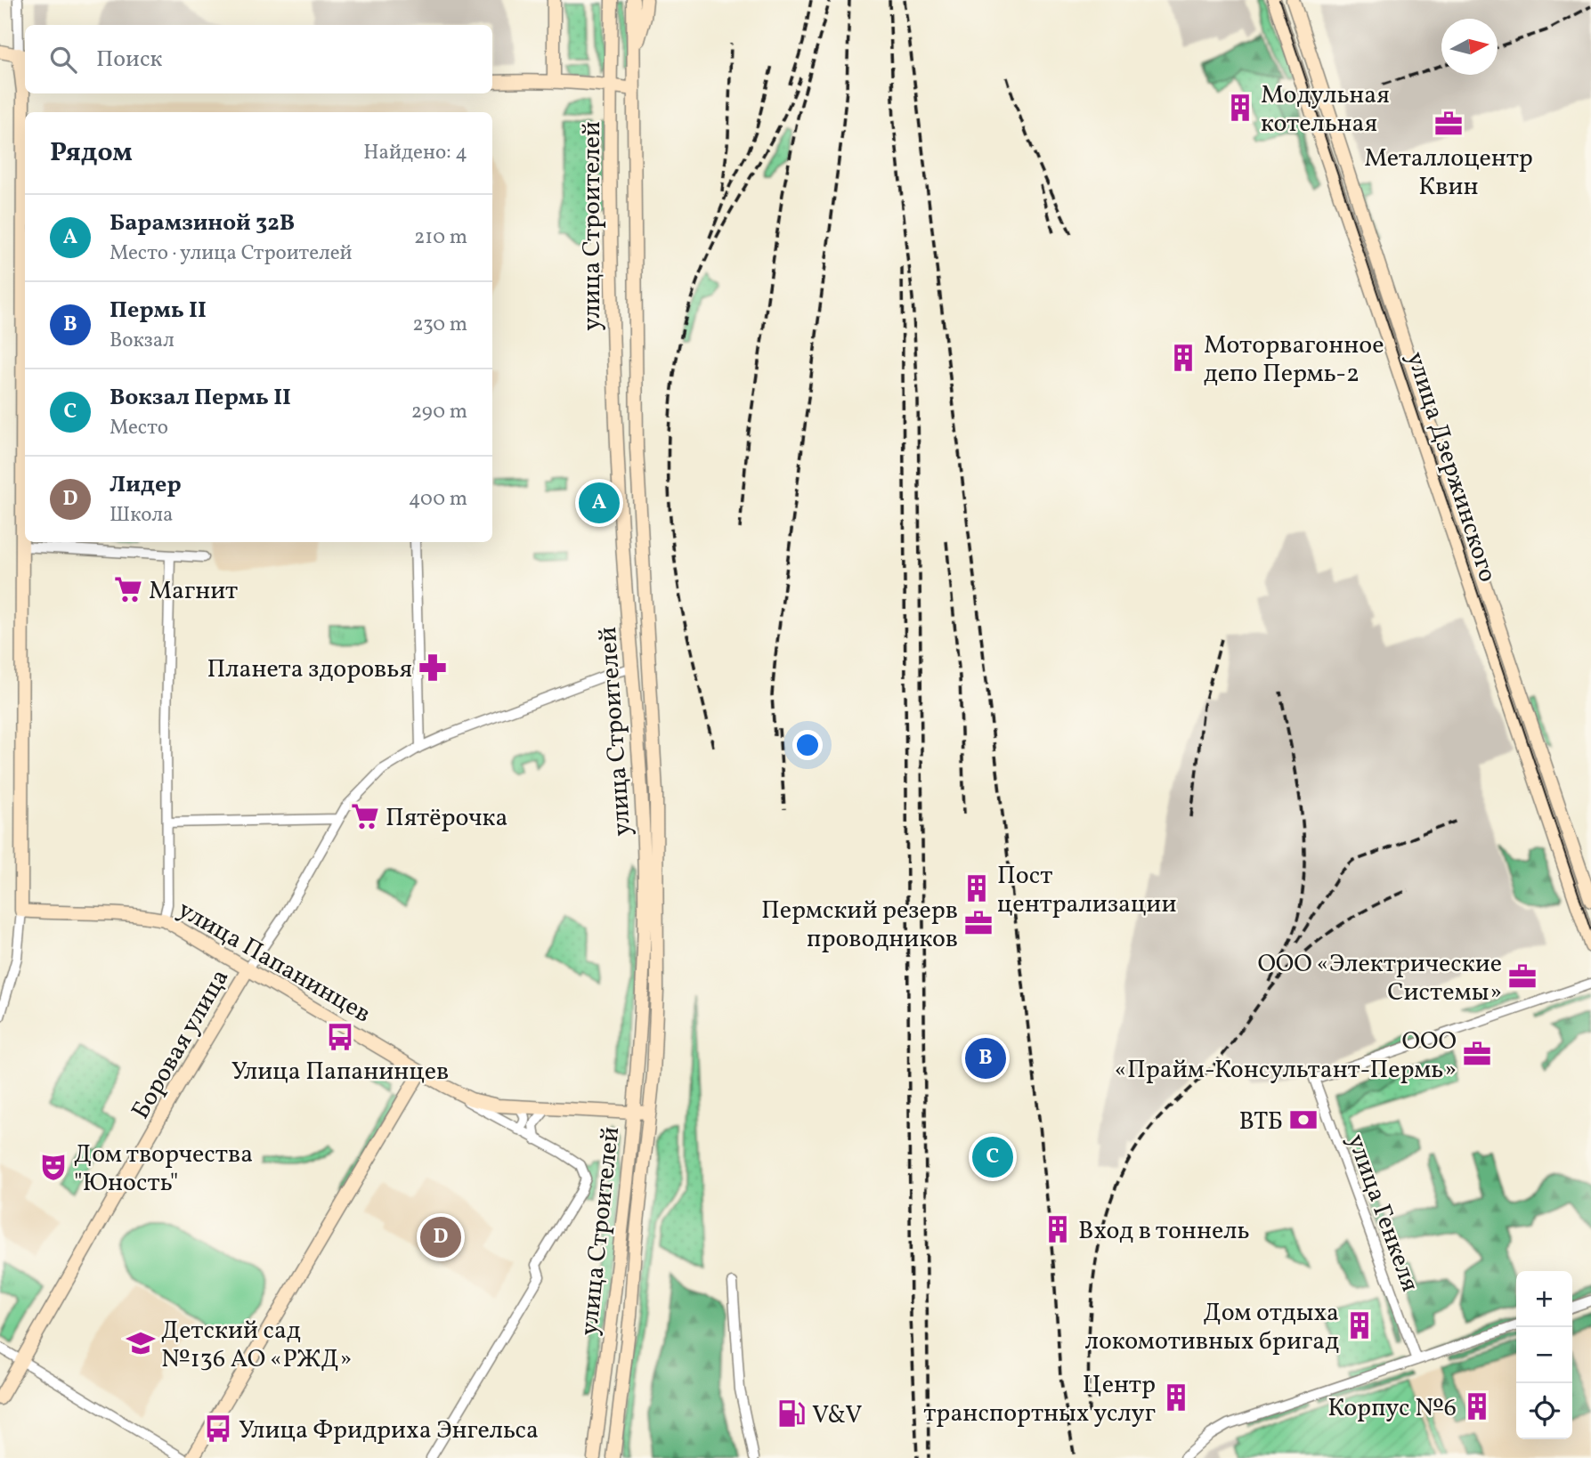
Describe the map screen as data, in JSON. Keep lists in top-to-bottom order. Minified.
{"streets":{"main road":["улица Строителей","улица Дзержинского","улица Папанинцев","Боровая улица"],"street":["улица Генкеля"]},"crossings":[["улица Строителей","улица Папанинцев"],["улица Папанинцев","Боровая улица"]],"places":{"building":["Модульная котельная","Моторвагонное депо Пермь-2","Пост централизации","Вход в тоннель","Дом отдыха локомотивных бригад","Центр транспортных услуг","Корпус №6"],"office":["Металлоцентр Квин","Пермский резерв проводников","ООО «Электрические Системы»","ООО «Прайм-Консультант-Пермь»"],"supermarket":["Магнит","Пятёрочка"],"pharmacy":["Планета здоровья"],"bus stop":["Улица Папанинцев","Улица Фридриха Энгельса"],"bank":["ВТБ"],"theatre":["Дом творчества \"Юность\""],"school or university":["Детский сад №136 АО «РЖД»"],"fuel station":["V&V"]},"north":"right","page":{"search":"Поиск","heading":["Рядом","Найдено: 4"],"list":[{"mark":"A","name":"Барамзиной 32В","note":"Место · улица Строителей","value":"210 m"},{"mark":"B","name":"Пермь II","note":"Вокзал","value":"230 m"},{"mark":"C","name":"Вокзал Пермь II","note":"Место","value":"290 m"},{"mark":"D","name":"Лидер","note":"Школа","value":"400 m"}],"pins":["A","B","C","D"],"map_buttons":["+","−"]}}
